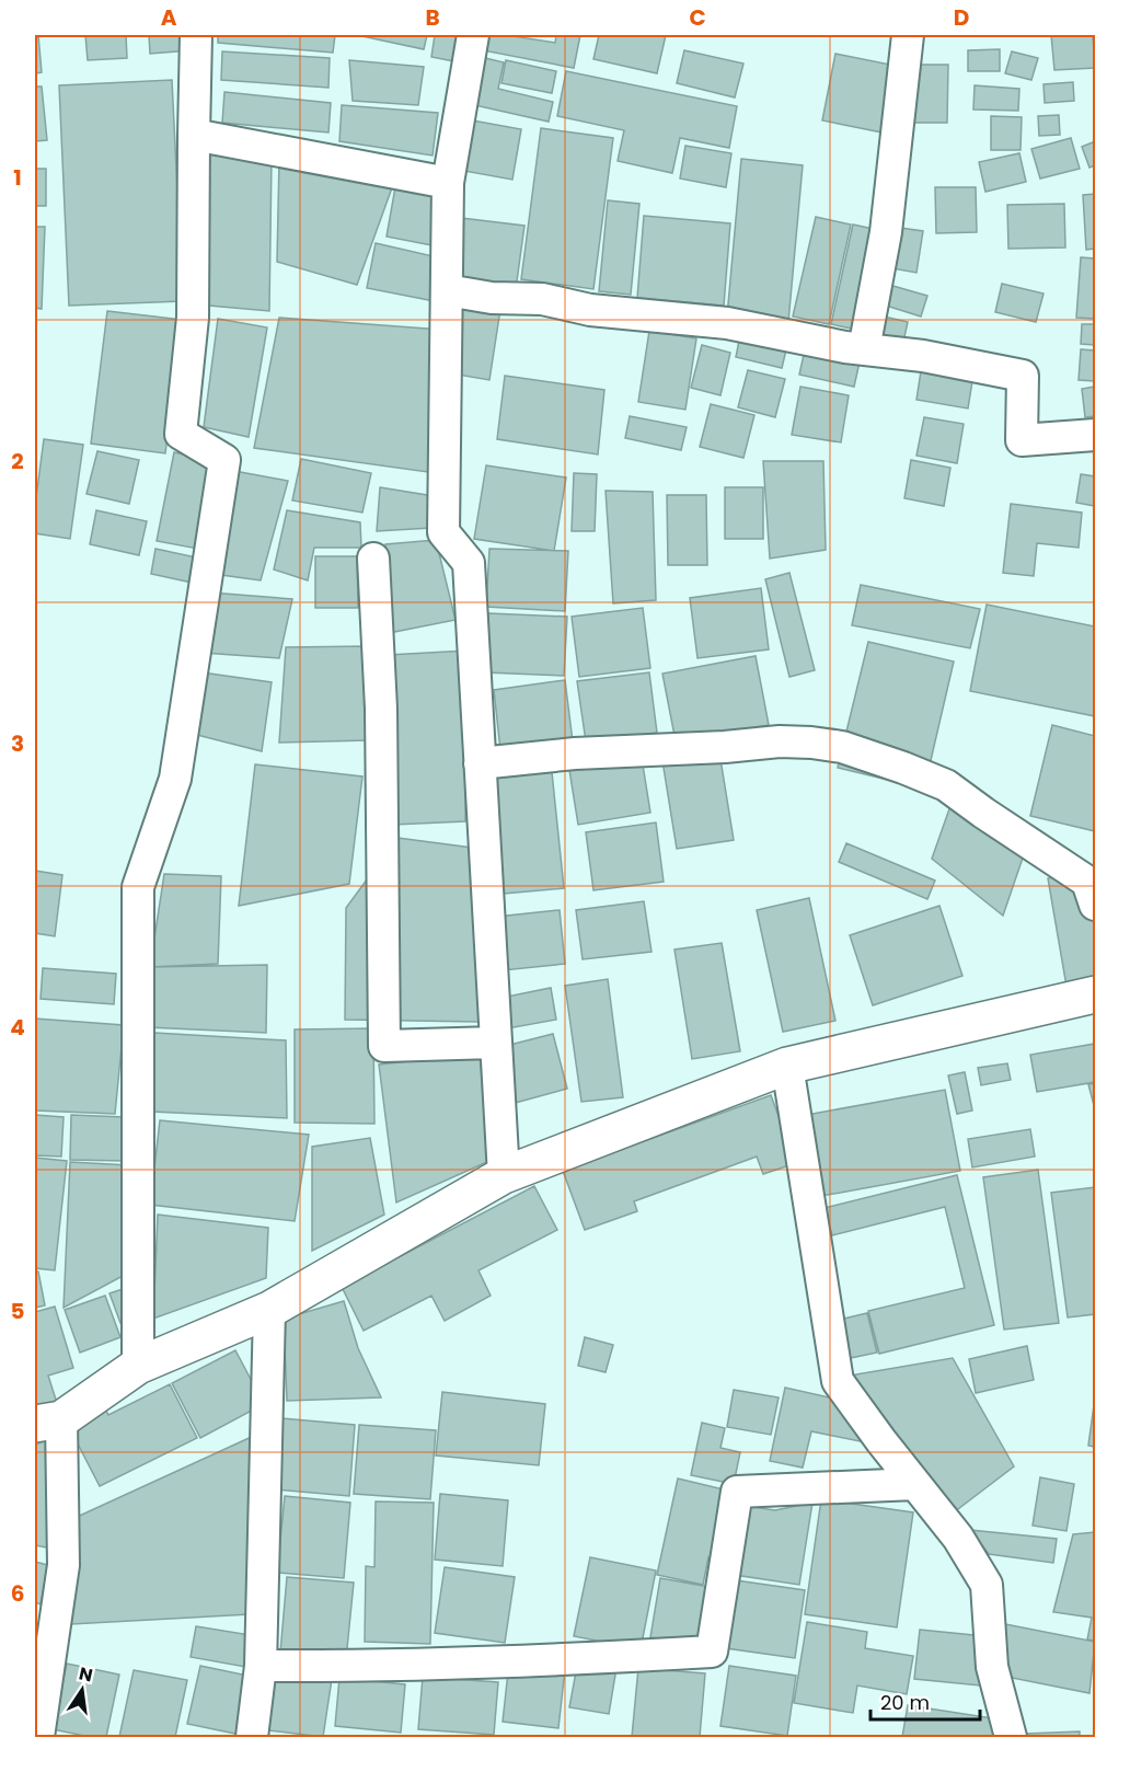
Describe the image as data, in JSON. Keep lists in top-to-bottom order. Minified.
{"scale_bar":"20 m","north":"top","grid":{"columns":["A","B","C","D"],"rows":["1","2","3","4","5","6"]}}
